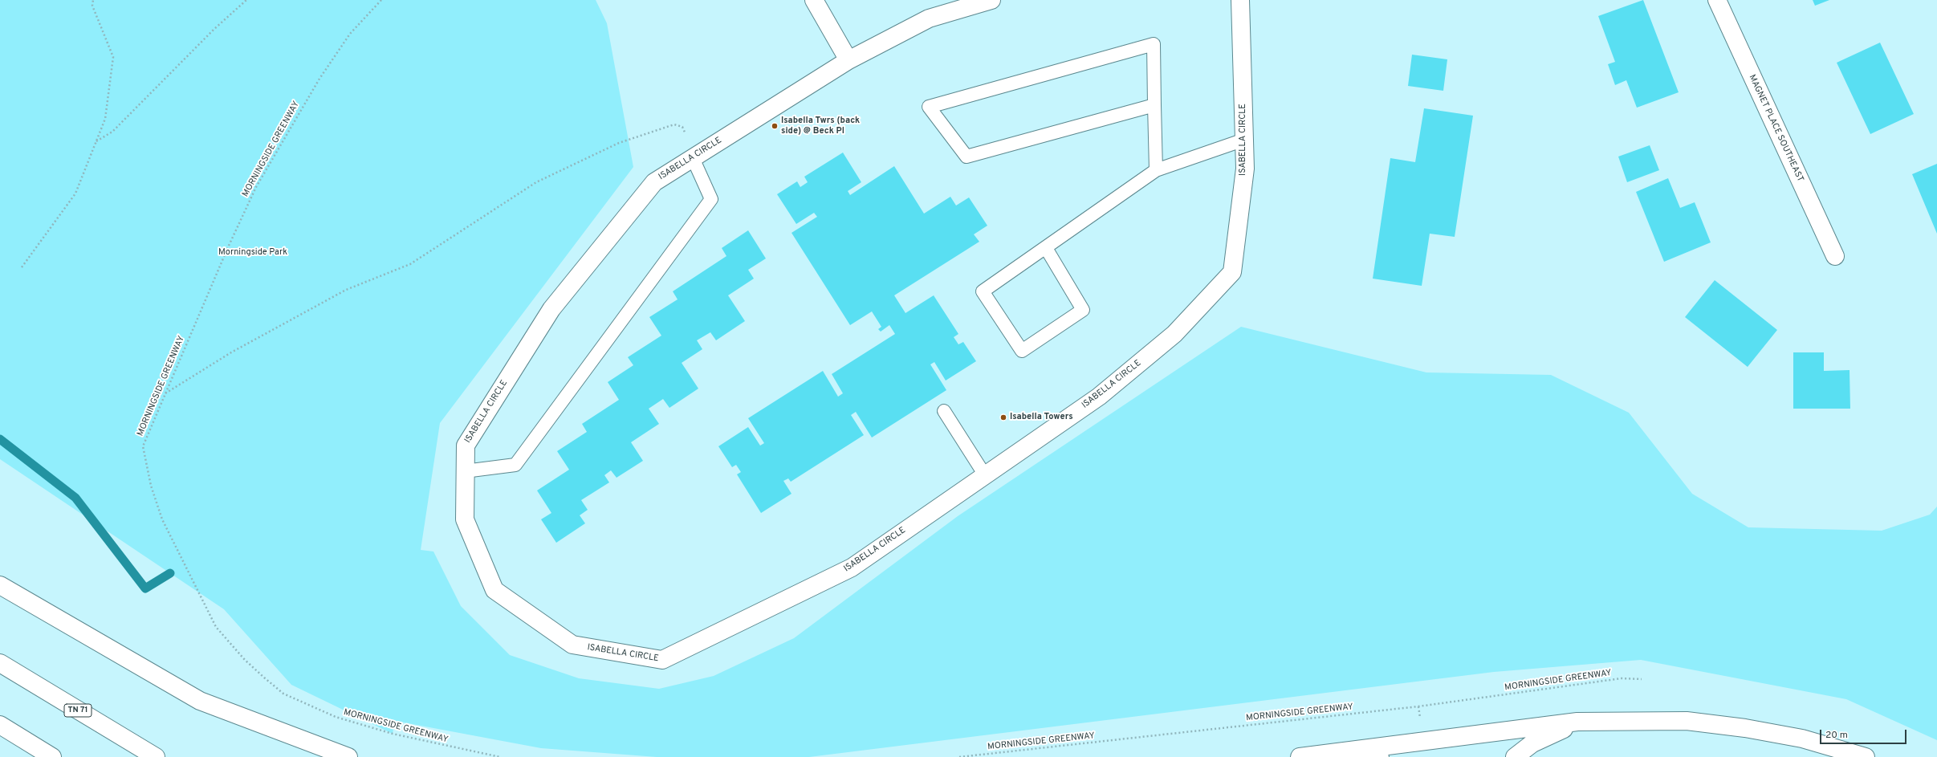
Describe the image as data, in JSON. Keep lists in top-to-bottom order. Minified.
{"streets":{"main road":["MAGNET PLACE SOUTHEAST","ISABELLA CIRCLE","TN 71"],"path":["MORNINGSIDE GREENWAY"]},"parks":["Morningside Park"],"places":["Isabella Twrs (back side) @ Beck Pl","Isabella Towers"],"scale_bar":"20 m"}
